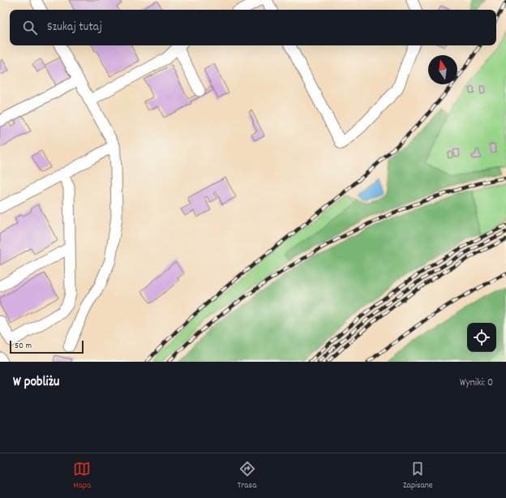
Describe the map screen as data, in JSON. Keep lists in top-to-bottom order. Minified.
{"scale_bar":"50 m","north":"top","page":{"search":"Szukaj tutaj","scale":"50 m","heading":["W pobliżu","Wyniki: 0"],"nav":["Mapa","Trasa","Zapisane"]}}
